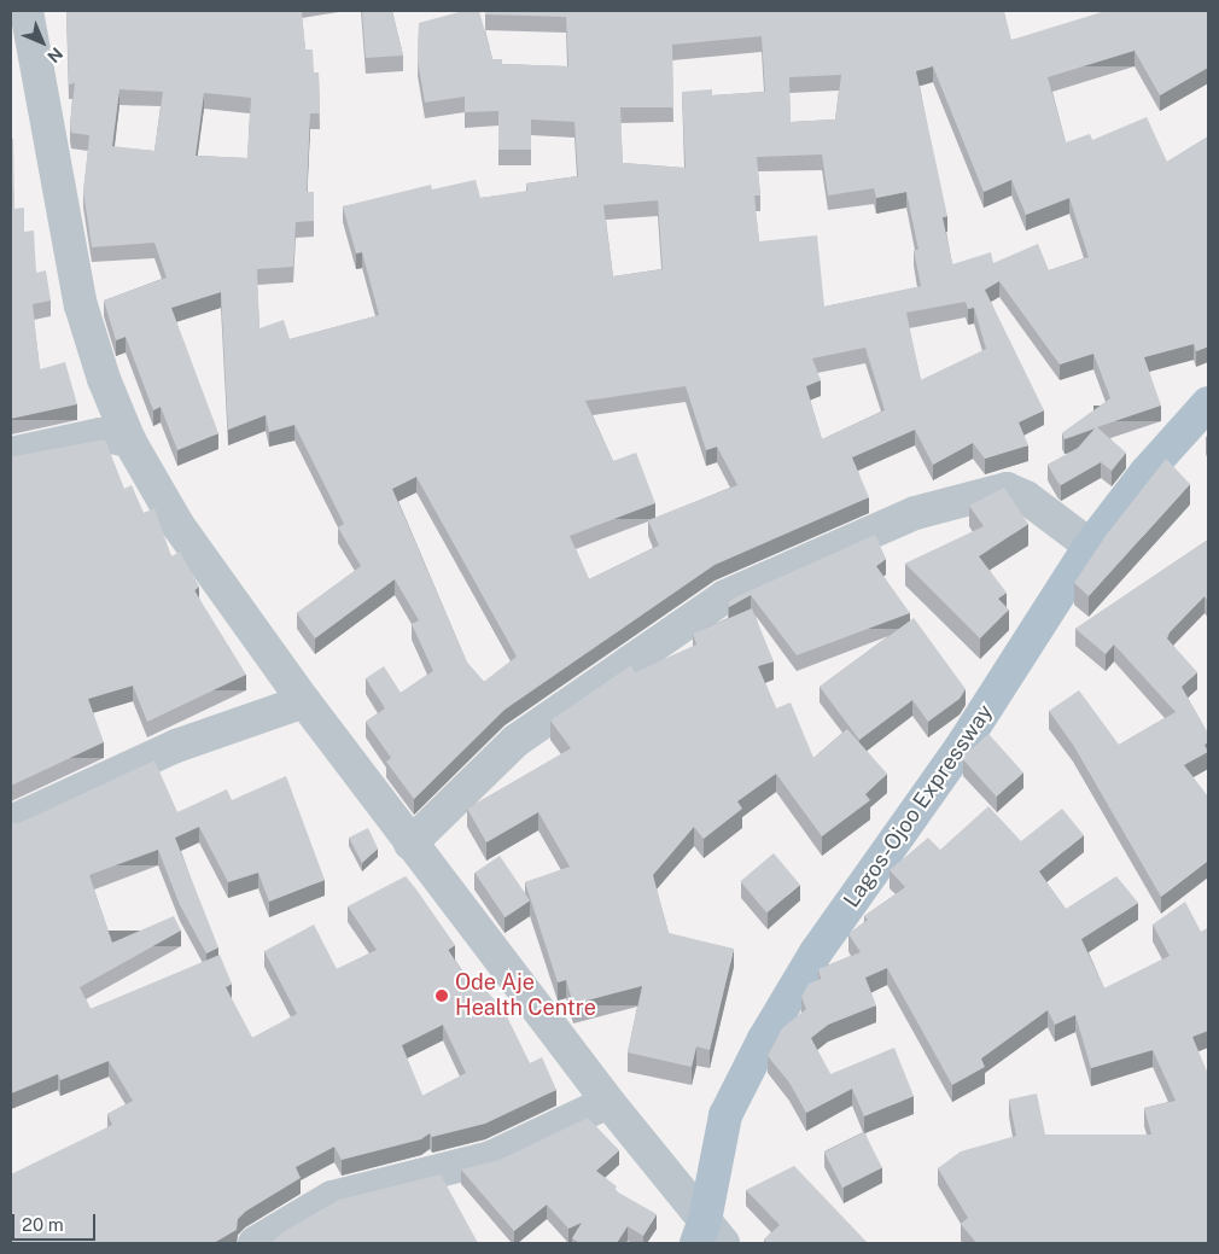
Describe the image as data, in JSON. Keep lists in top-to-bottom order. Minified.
{"streets":{"main road":["Lagos-Ojoo Expressway"]},"places":["Ode Aje Health Centre"],"scale_bar":"20 m","north":"bottom right"}
